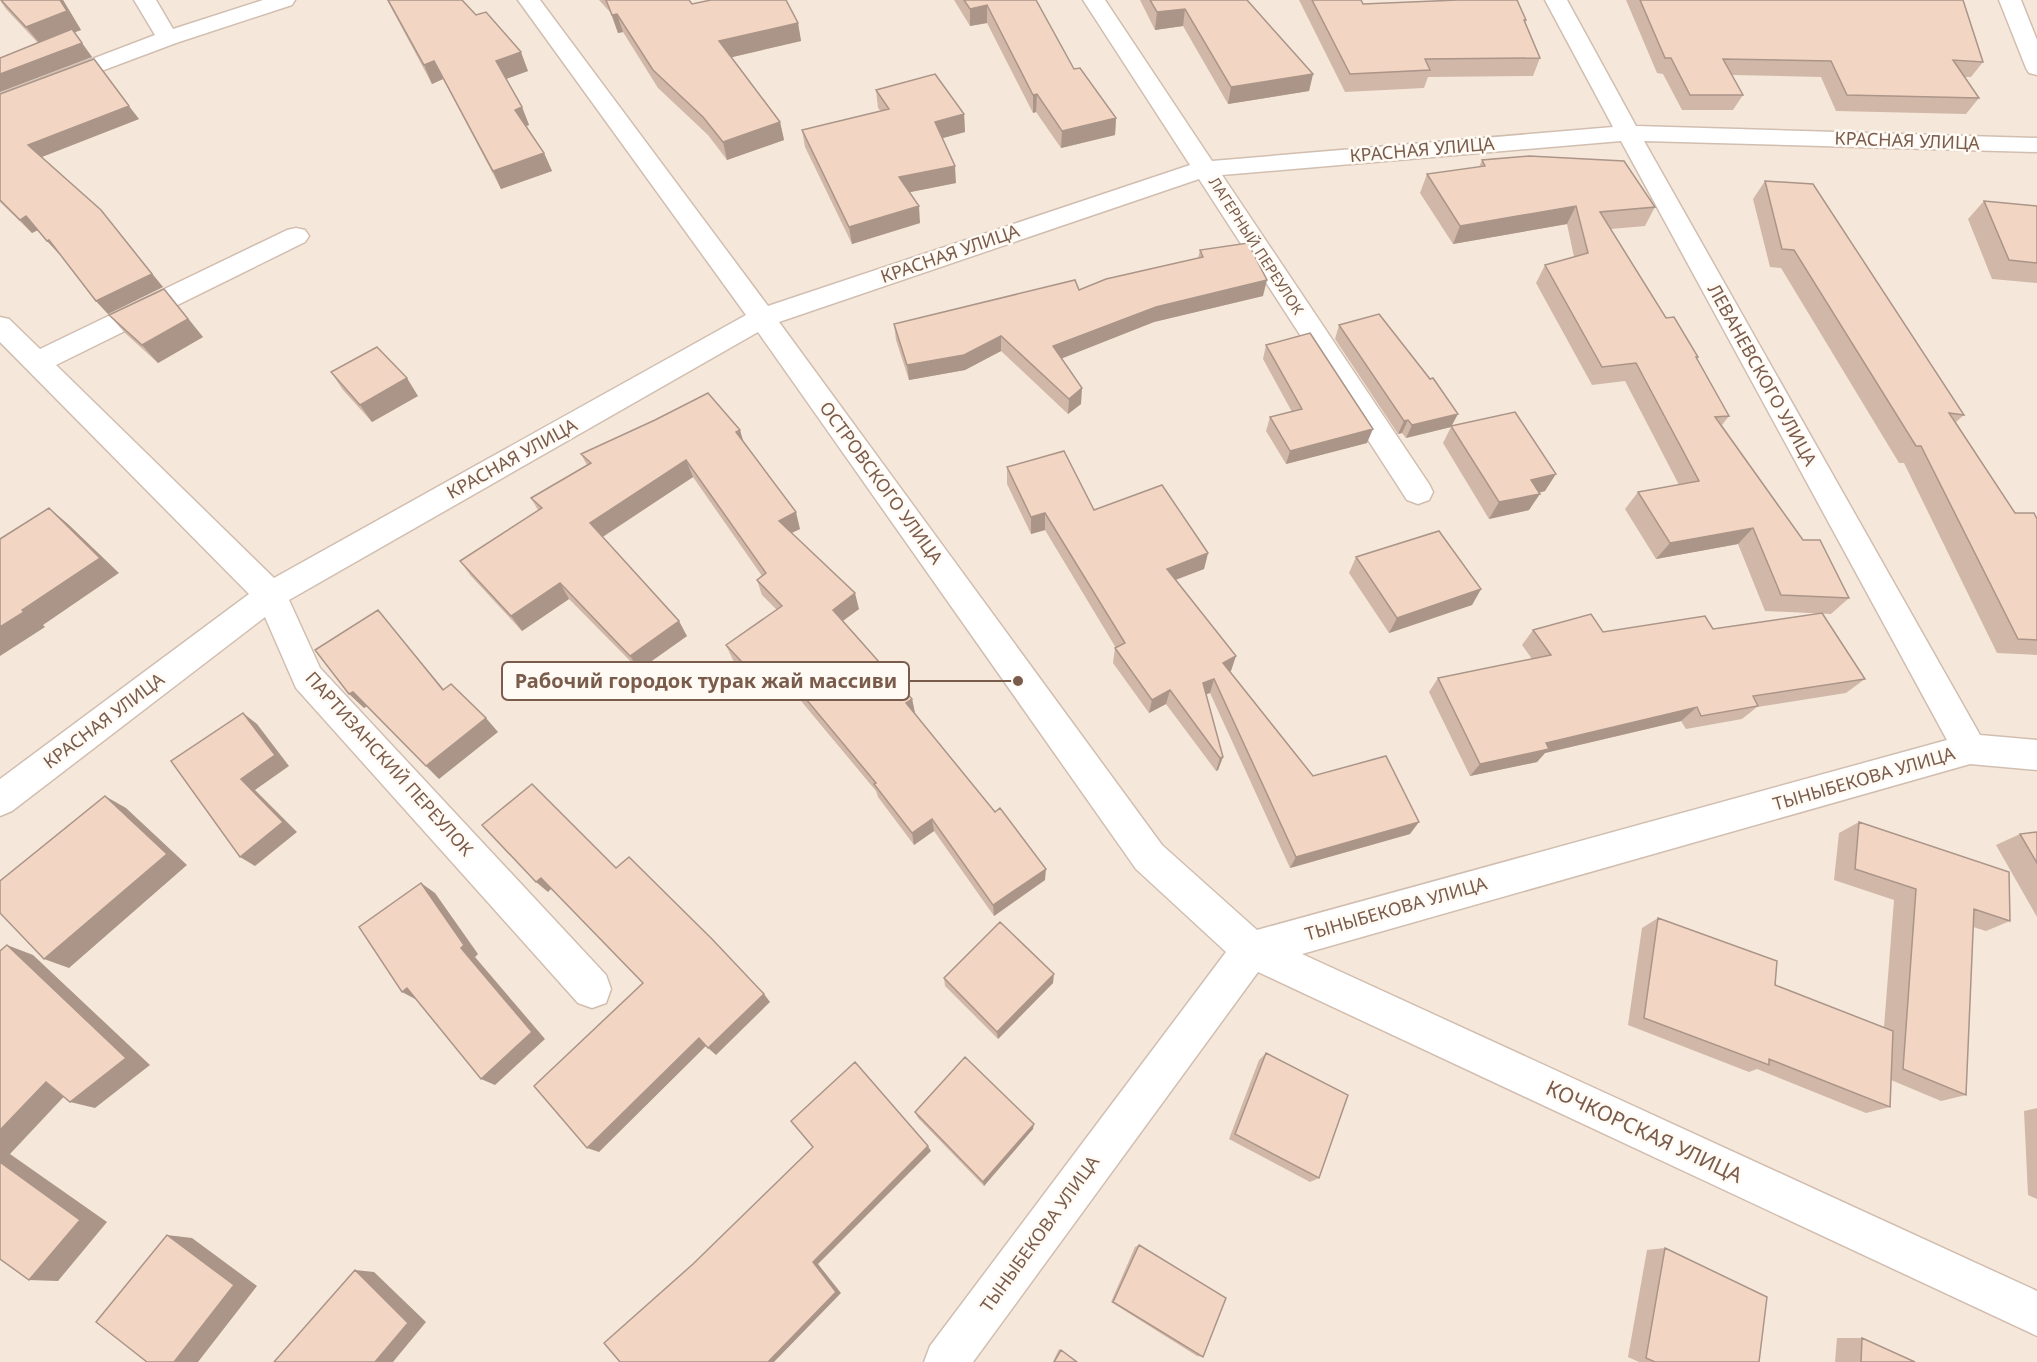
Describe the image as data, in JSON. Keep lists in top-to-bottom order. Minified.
{"streets":{"street":["КРАСНАЯ УЛИЦА","ЛАГЕРНЫЙ ПЕРЕУЛОК","ЛЕВАНЕВСКОГО УЛИЦА","ОСТРОВСКОГО УЛИЦА","ПАРТИЗАНСКИЙ ПЕРЕУЛОК","ТЫНЫБЕКОВА УЛИЦА","КОЧКОРСКАЯ УЛИЦА"]},"crossings":[["КРАСНАЯ УЛИЦА","ЛАГЕРНЫЙ ПЕРЕУЛОК"],["КРАСНАЯ УЛИЦА","ЛЕВАНЕВСКОГО УЛИЦА"],["КРАСНАЯ УЛИЦА","ОСТРОВСКОГО УЛИЦА"],["КРАСНАЯ УЛИЦА","ПАРТИЗАНСКИЙ ПЕРЕУЛОК"],["ЛЕВАНЕВСКОГО УЛИЦА","ТЫНЫБЕКОВА УЛИЦА"],["ОСТРОВСКОГО УЛИЦА","ТЫНЫБЕКОВА УЛИЦА"],["ОСТРОВСКОГО УЛИЦА","КОЧКОРСКАЯ УЛИЦА"],["ТЫНЫБЕКОВА УЛИЦА","КОЧКОРСКАЯ УЛИЦА"]],"places":["Рабочий городок турак жай массиви"]}
